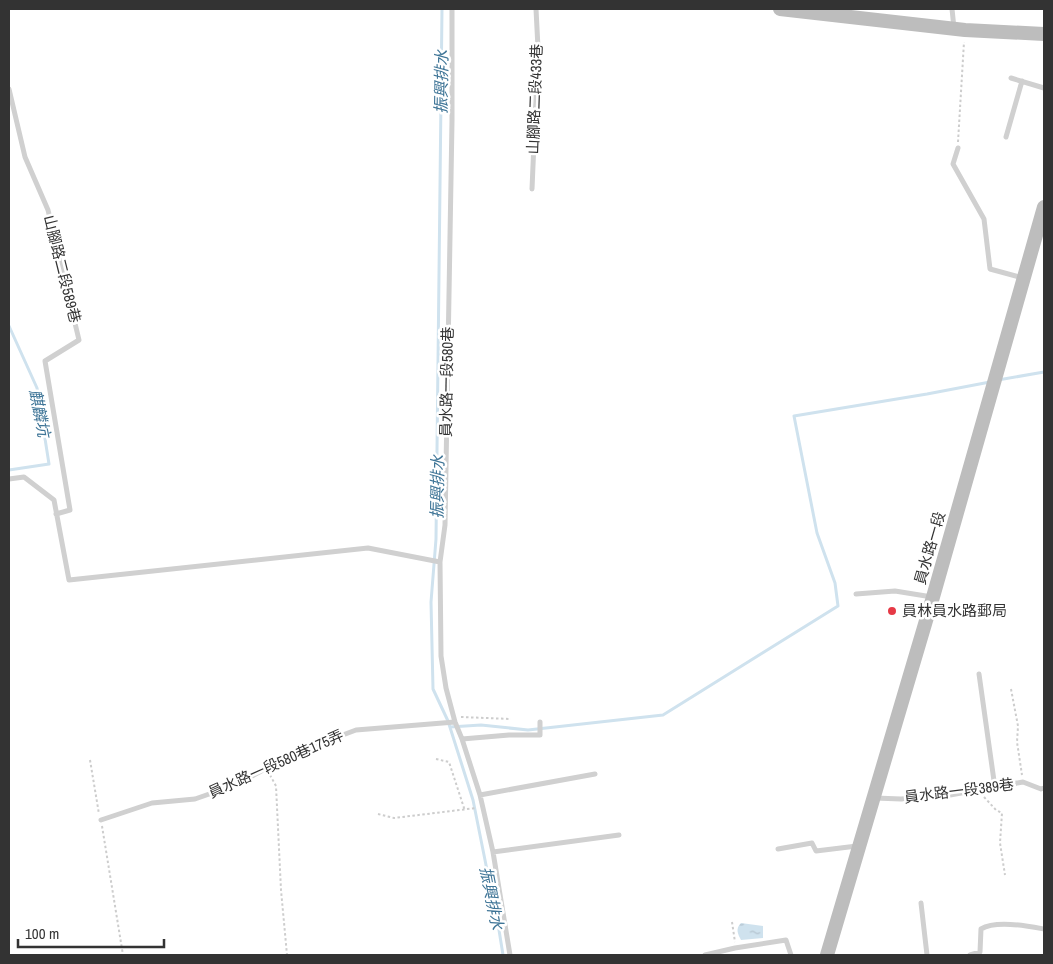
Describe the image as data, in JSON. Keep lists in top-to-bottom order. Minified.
{"streets":{"street":["員水路一段"],"lane":["山腳路二段433巷","山腳路二段589巷","員水路一段580巷","員水路一段580巷175弄","員水路一段389巷"]},"crossings":[["員水路一段580巷","員水路一段580巷175弄"],["員水路一段","員水路一段389巷"]],"water":["振興排水","麒麟坑"],"places":["員林員水路郵局"],"scale_bar":"100 m"}
